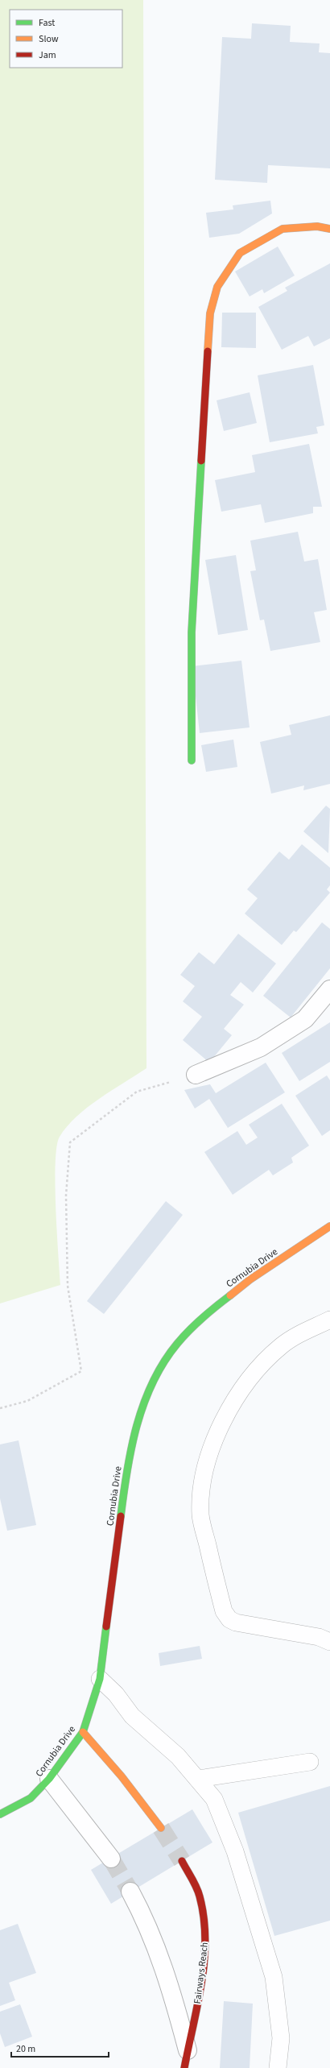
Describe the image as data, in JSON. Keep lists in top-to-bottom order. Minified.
{"streets":{"street":["Cornubia Drive","Fairways Reach"]},"legend":["Fast","Slow","Jam"],"scale_bar":"20 m"}
